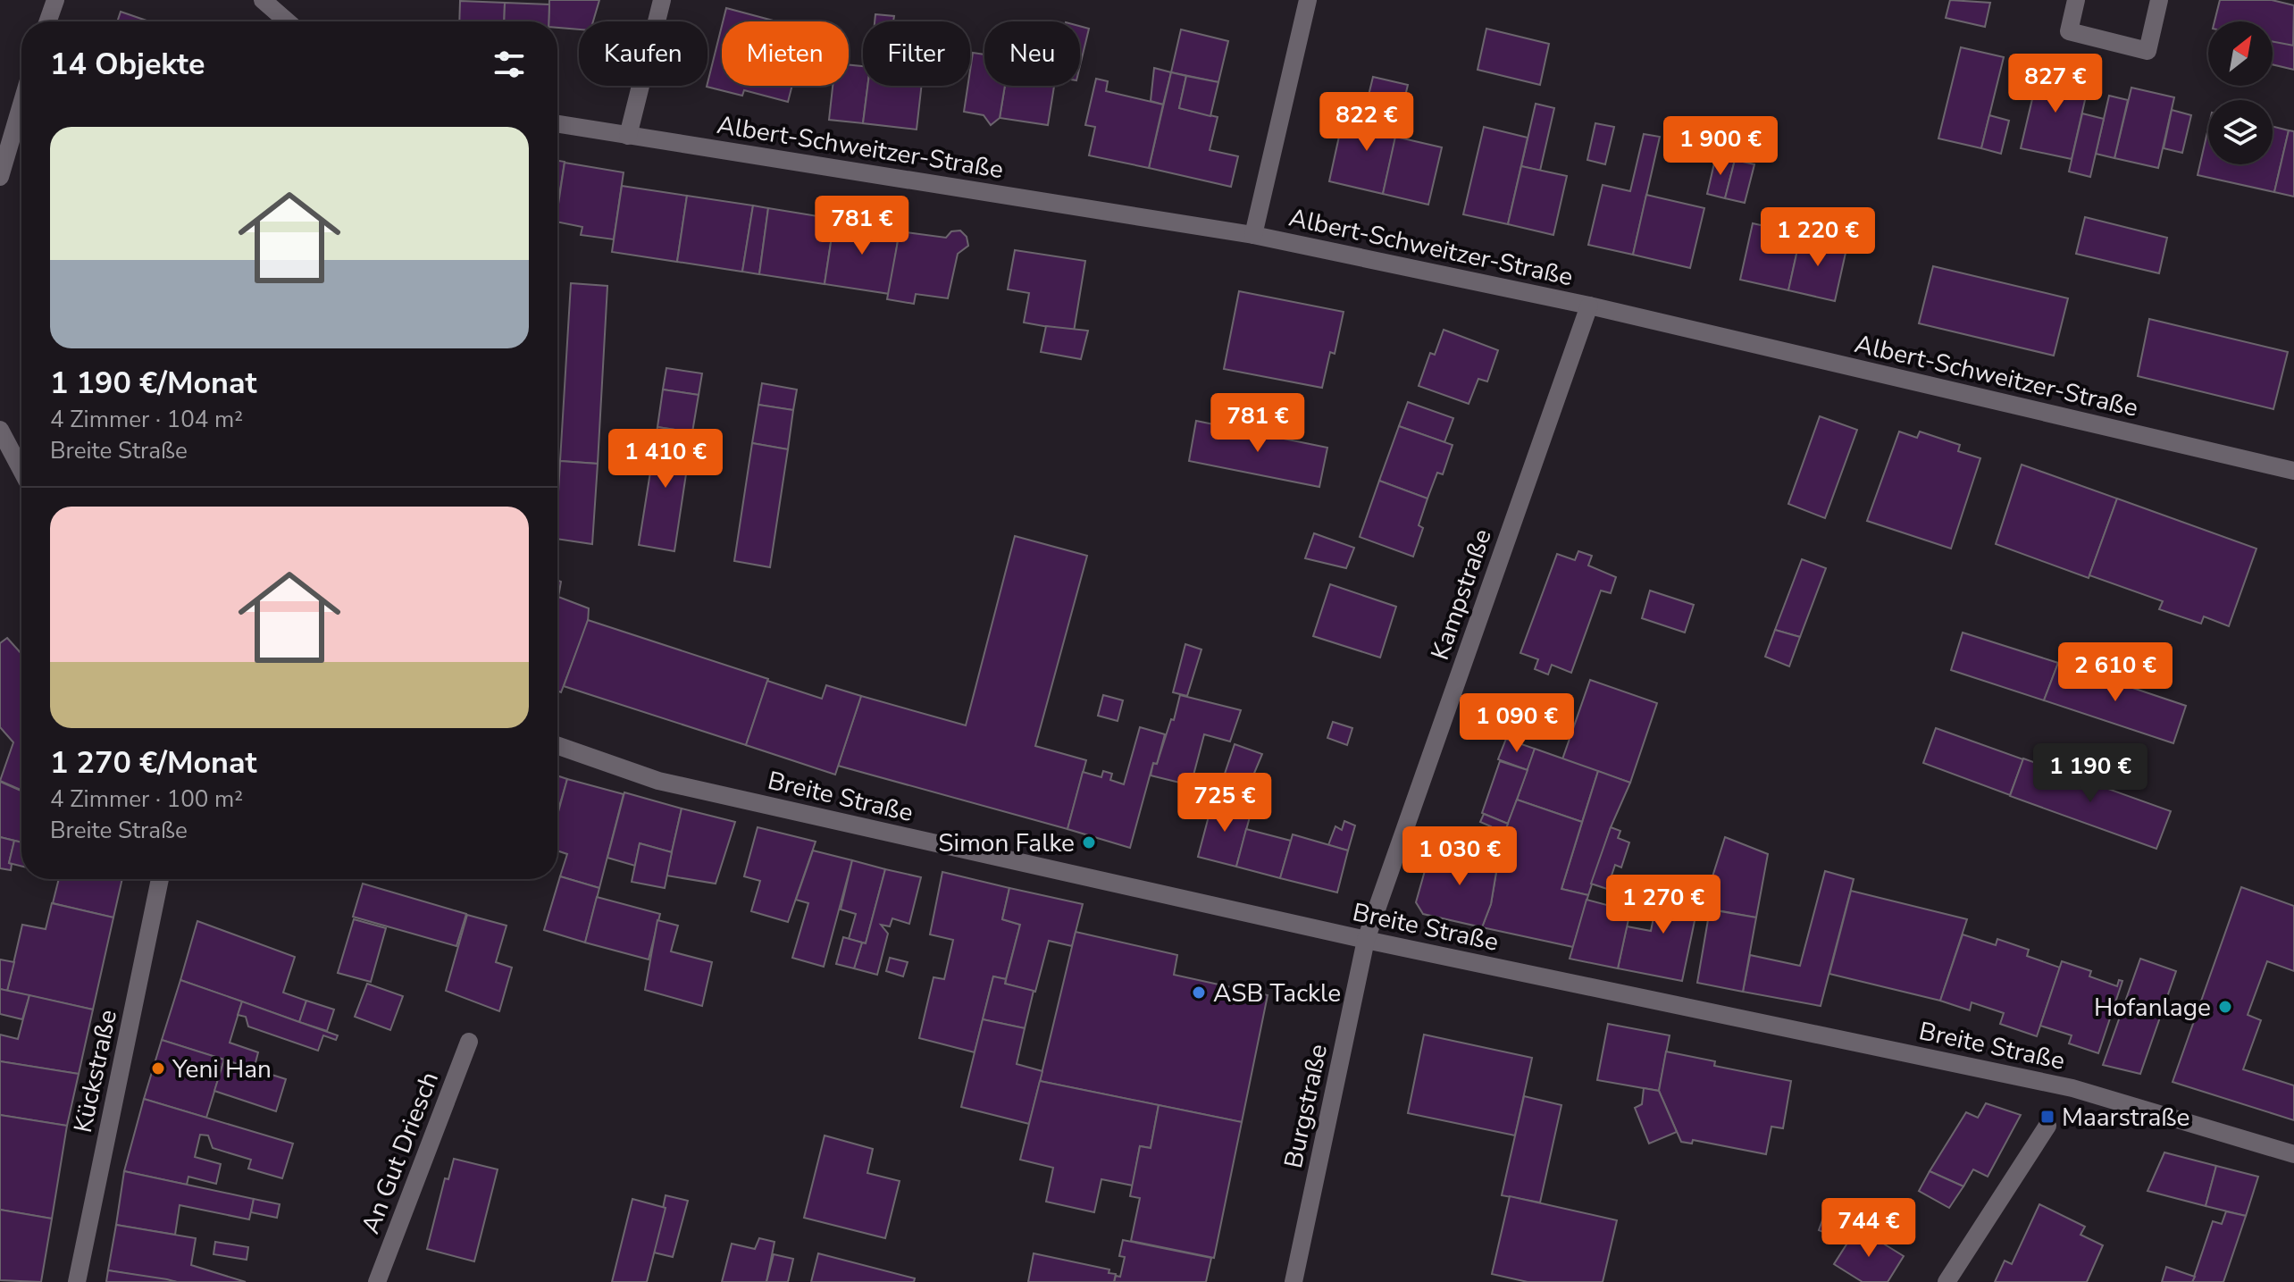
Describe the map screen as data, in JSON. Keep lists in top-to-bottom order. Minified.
{"streets":{"street":["Albert-Schweitzer-Straße","Kampstraße","Breite Straße","Kückstraße","Burgstraße","An Gut Driesch"]},"crossings":[["Albert-Schweitzer-Straße","Kampstraße"],["Kampstraße","Breite Straße"],["Kampstraße","Burgstraße"],["Breite Straße","Burgstraße"]],"places":{"other":["Simon Falke","ASB Tackle","Hofanlage","Yeni Han"],"transit":["Maarstraße"]},"north":"top right","page":{"chip":["Kaufen","Mieten","Filter","Neu"],"heading":"14 Objekte","price":["827 €","822 €","1 900 €","781 €","1 220 €","781 €","1 410 €","2 610 €","1 090 €","1 190 €","725 €","1 030 €","1 270 €","744 €"],"list":[{"name":"1 190 €/Monat","note":"4 Zimmer · 104 m² · Breite Straße"},{"name":"1 270 €/Monat","note":"4 Zimmer · 100 m² · Breite Straße"}]}}
